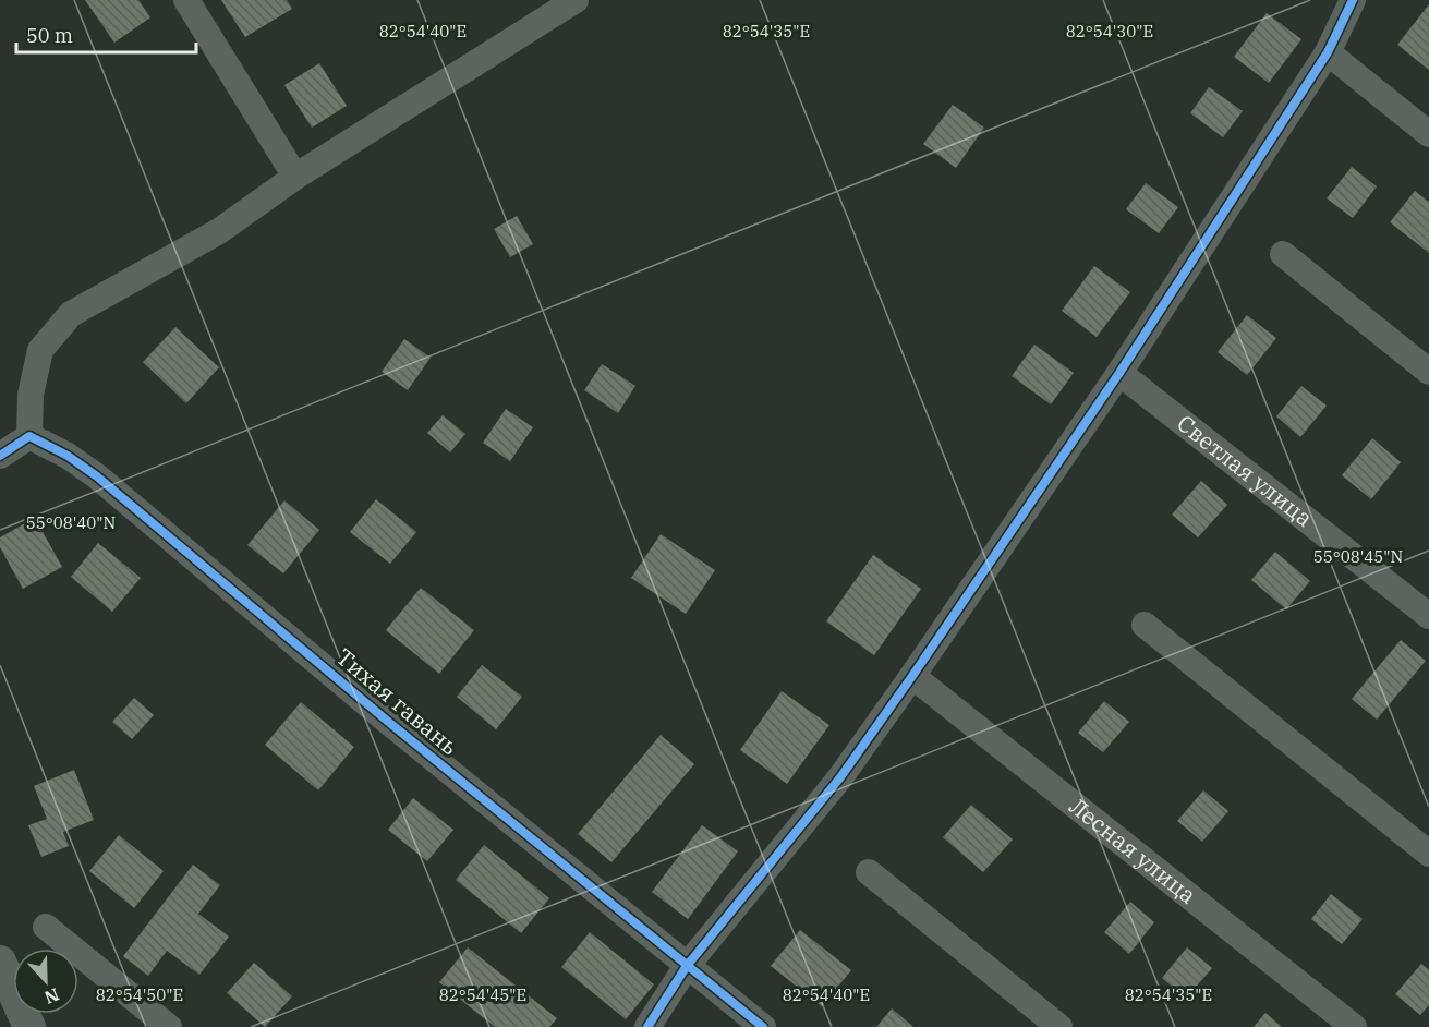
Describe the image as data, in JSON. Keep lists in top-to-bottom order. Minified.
{"streets":{"street":["Светлая улица","Тихая гавань","Лесная улица"]},"scale_bar":"50 m","north":"bottom","coordinates":["82°54'40\"E","82°54'35\"E","82°54'30\"E","55°08'40\"N","55°08'45\"N","82°54'50\"E","82°54'45\"E"]}
